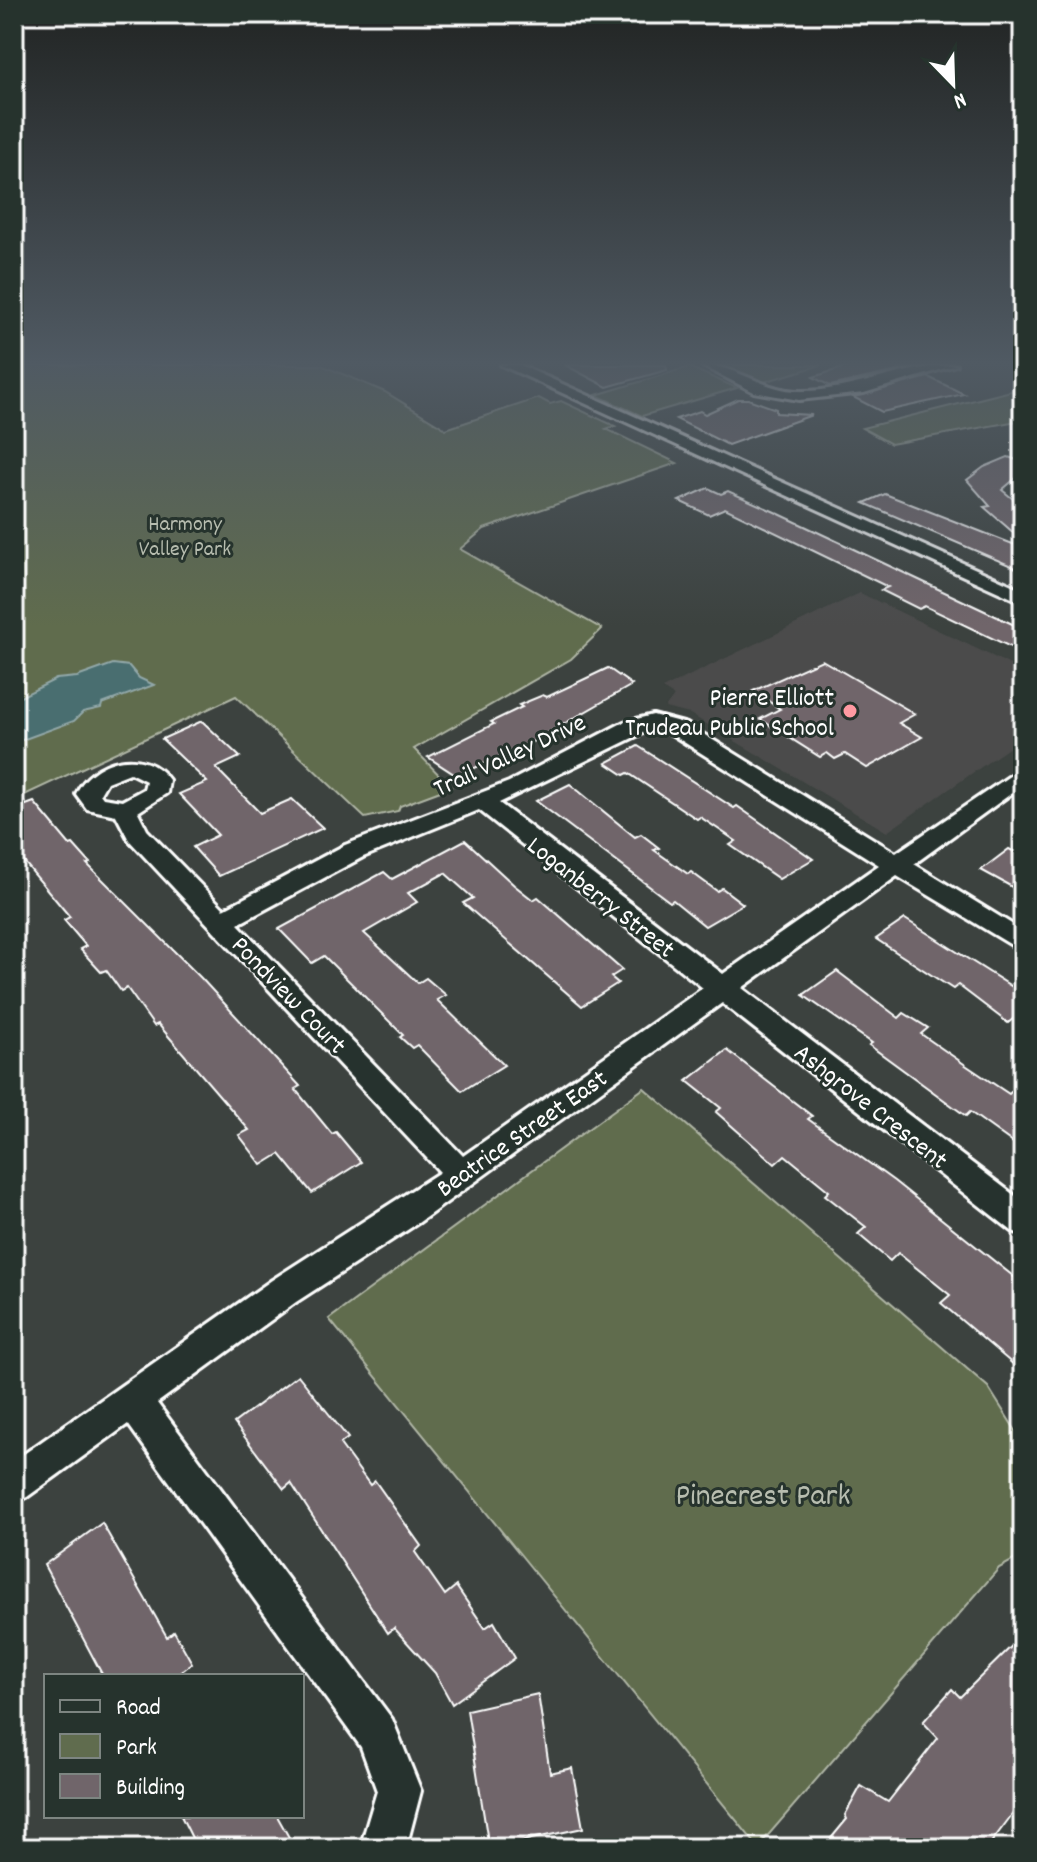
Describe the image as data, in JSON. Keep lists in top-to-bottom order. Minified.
{"streets":{"street":["Trail Valley Drive","Loganberry Street","Pondview Court","Ashgrove Crescent","Beatrice Street East"]},"crossings":[["Trail Valley Drive","Loganberry Street"],["Trail Valley Drive","Pondview Court"],["Trail Valley Drive","Beatrice Street East"],["Loganberry Street","Ashgrove Crescent"],["Loganberry Street","Beatrice Street East"],["Pondview Court","Beatrice Street East"],["Ashgrove Crescent","Beatrice Street East"]],"parks":["Harmony Valley Park","Pinecrest Park"],"places":["Pierre Elliott Trudeau Public School"],"legend":["Road","Park","Building"],"north":"bottom right"}
